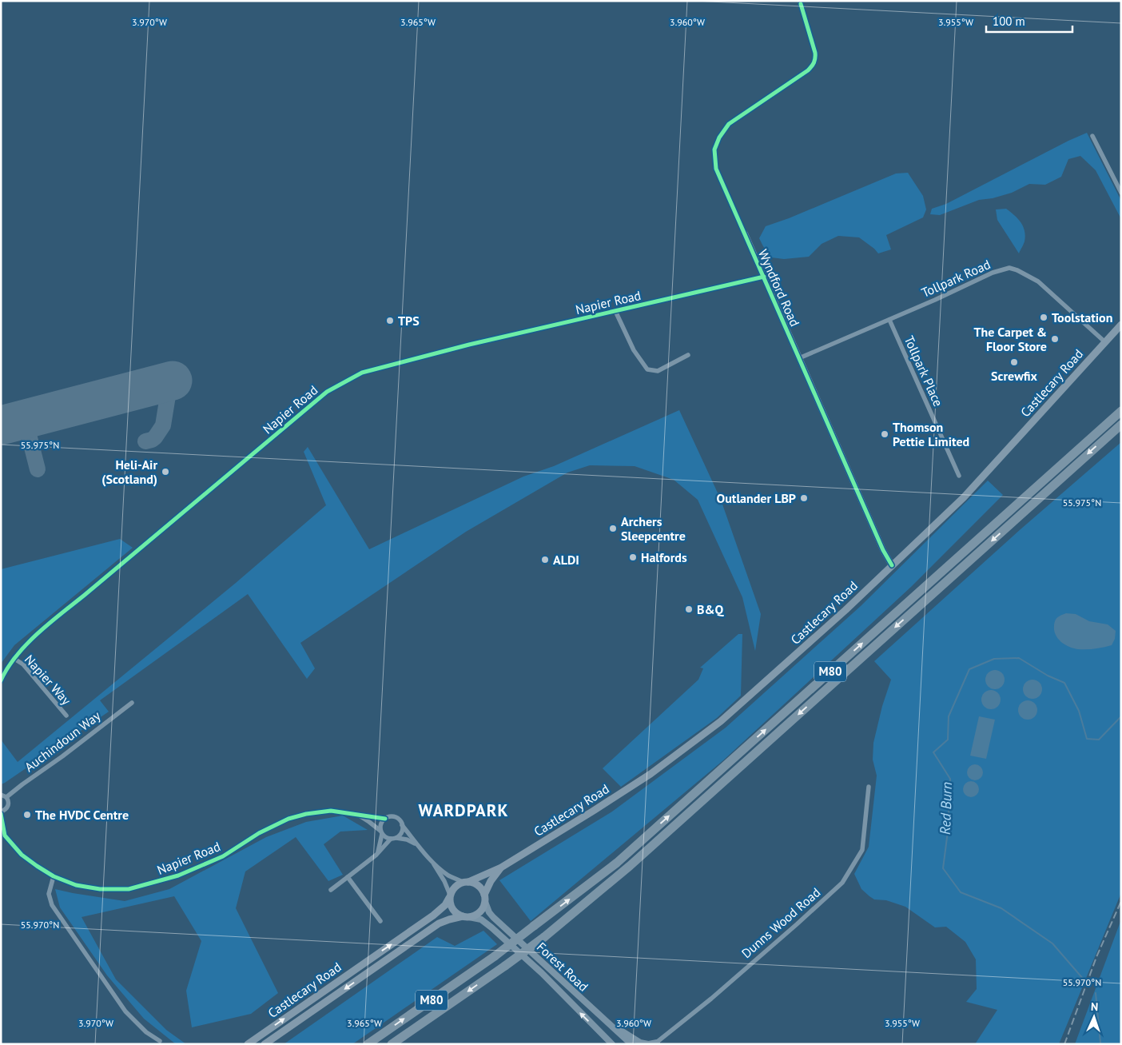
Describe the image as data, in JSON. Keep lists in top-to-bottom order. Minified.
{"streets":{"highway":["M80"],"main road":["Castlecary Road"],"street":["Tollpark Road","Wyndford Road","Napier Road","Tollpark Place","Napier Way","Auchindoun Way","Dunns Wood Road","Forest Road"]},"crossings":[["Tollpark Road","Wyndford Road"],["Tollpark Road","Tollpark Place"],["Tollpark Road","Castlecary Road"],["Wyndford Road","Napier Road"],["Wyndford Road","Castlecary Road"],["Napier Road","Napier Way"],["Napier Road","Auchindoun Way"],["Castlecary Road","Forest Road"]],"districts":["WARDPARK"],"water":["Red Burn"],"places":["Toolstation","TPS","The Carpet & Floor Store","Screwfix","Thomson Pettie Limited","Heli-Air (Scotland)","Outlander LBP","Archers Sleepcentre","Halfords","ALDI","B&Q","The HVDC Centre"],"scale_bar":"100 m","north":"top","coordinates":["3.970°W","3.965°W","3.960°W","3.955°W","55.975°N","55.970°N"]}
